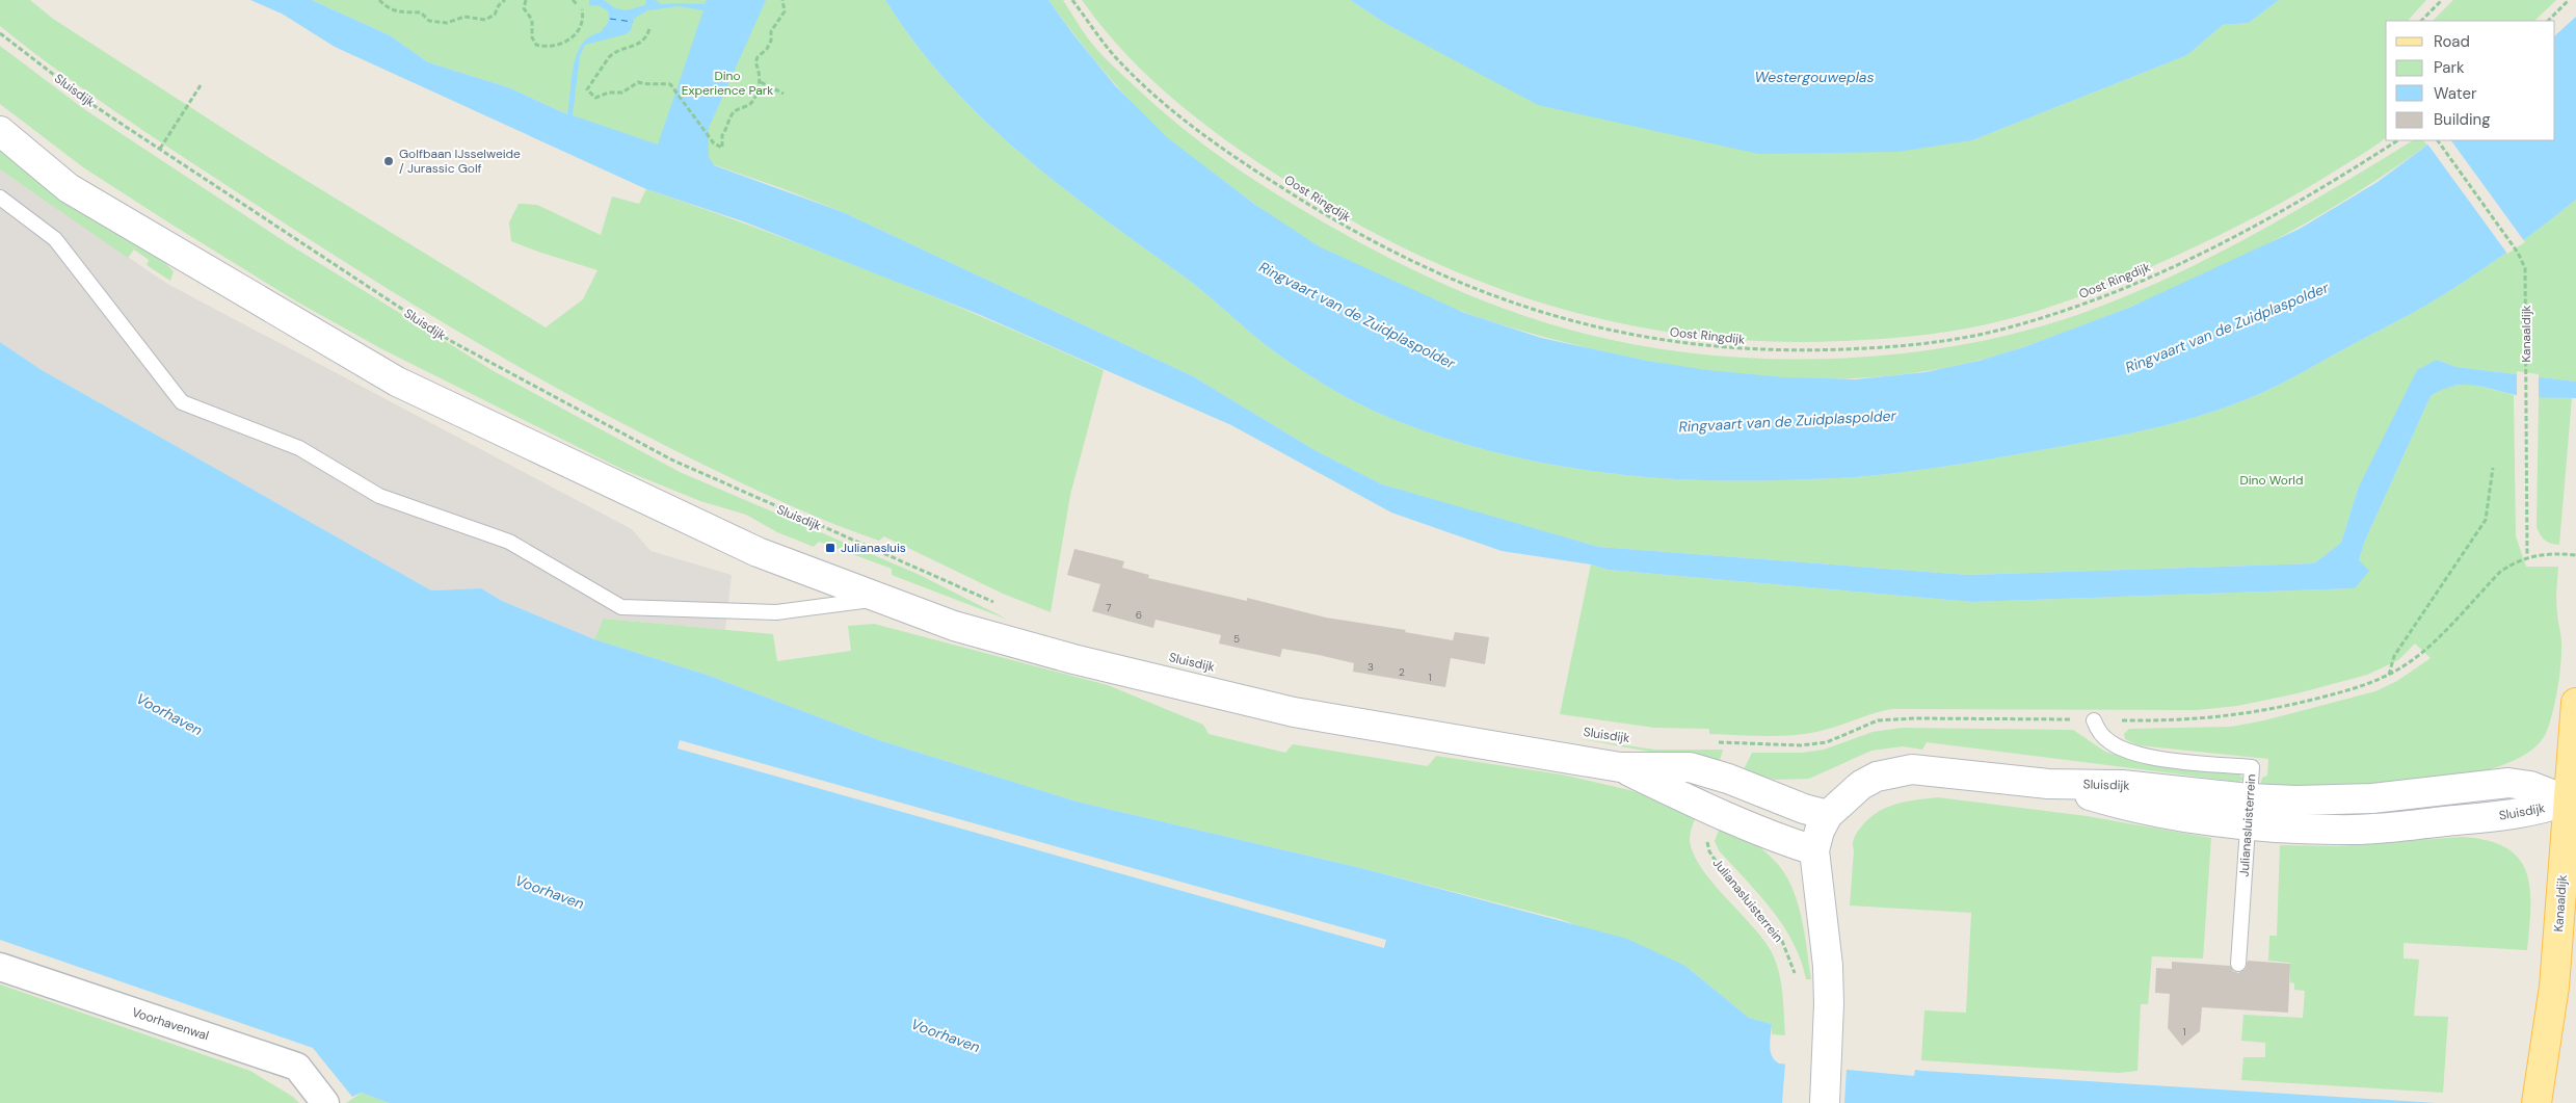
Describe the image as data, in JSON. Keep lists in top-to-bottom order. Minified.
{"streets":{"main road":["Kanaaldijk"],"street":["Sluisdijk","Voorhavenwal"],"lane":["Julianasluisterrein"],"path":["Oost Ringdijk"]},"crossings":[["Sluisdijk","Kanaaldijk"],["Sluisdijk","Julianasluisterrein"]],"water":["Westergouweplas","Ringvaart van de Zuidplaspolder","Voorhaven"],"parks":["Dino Experience Park","Dino World"],"places":{"other":["Golfbaan IJsselweide / Jurassic Golf"],"transit":["Julianasluis"]},"house_numbers":["7","6","5","3","2","1","1"],"legend":["Road","Park","Water","Building"]}
